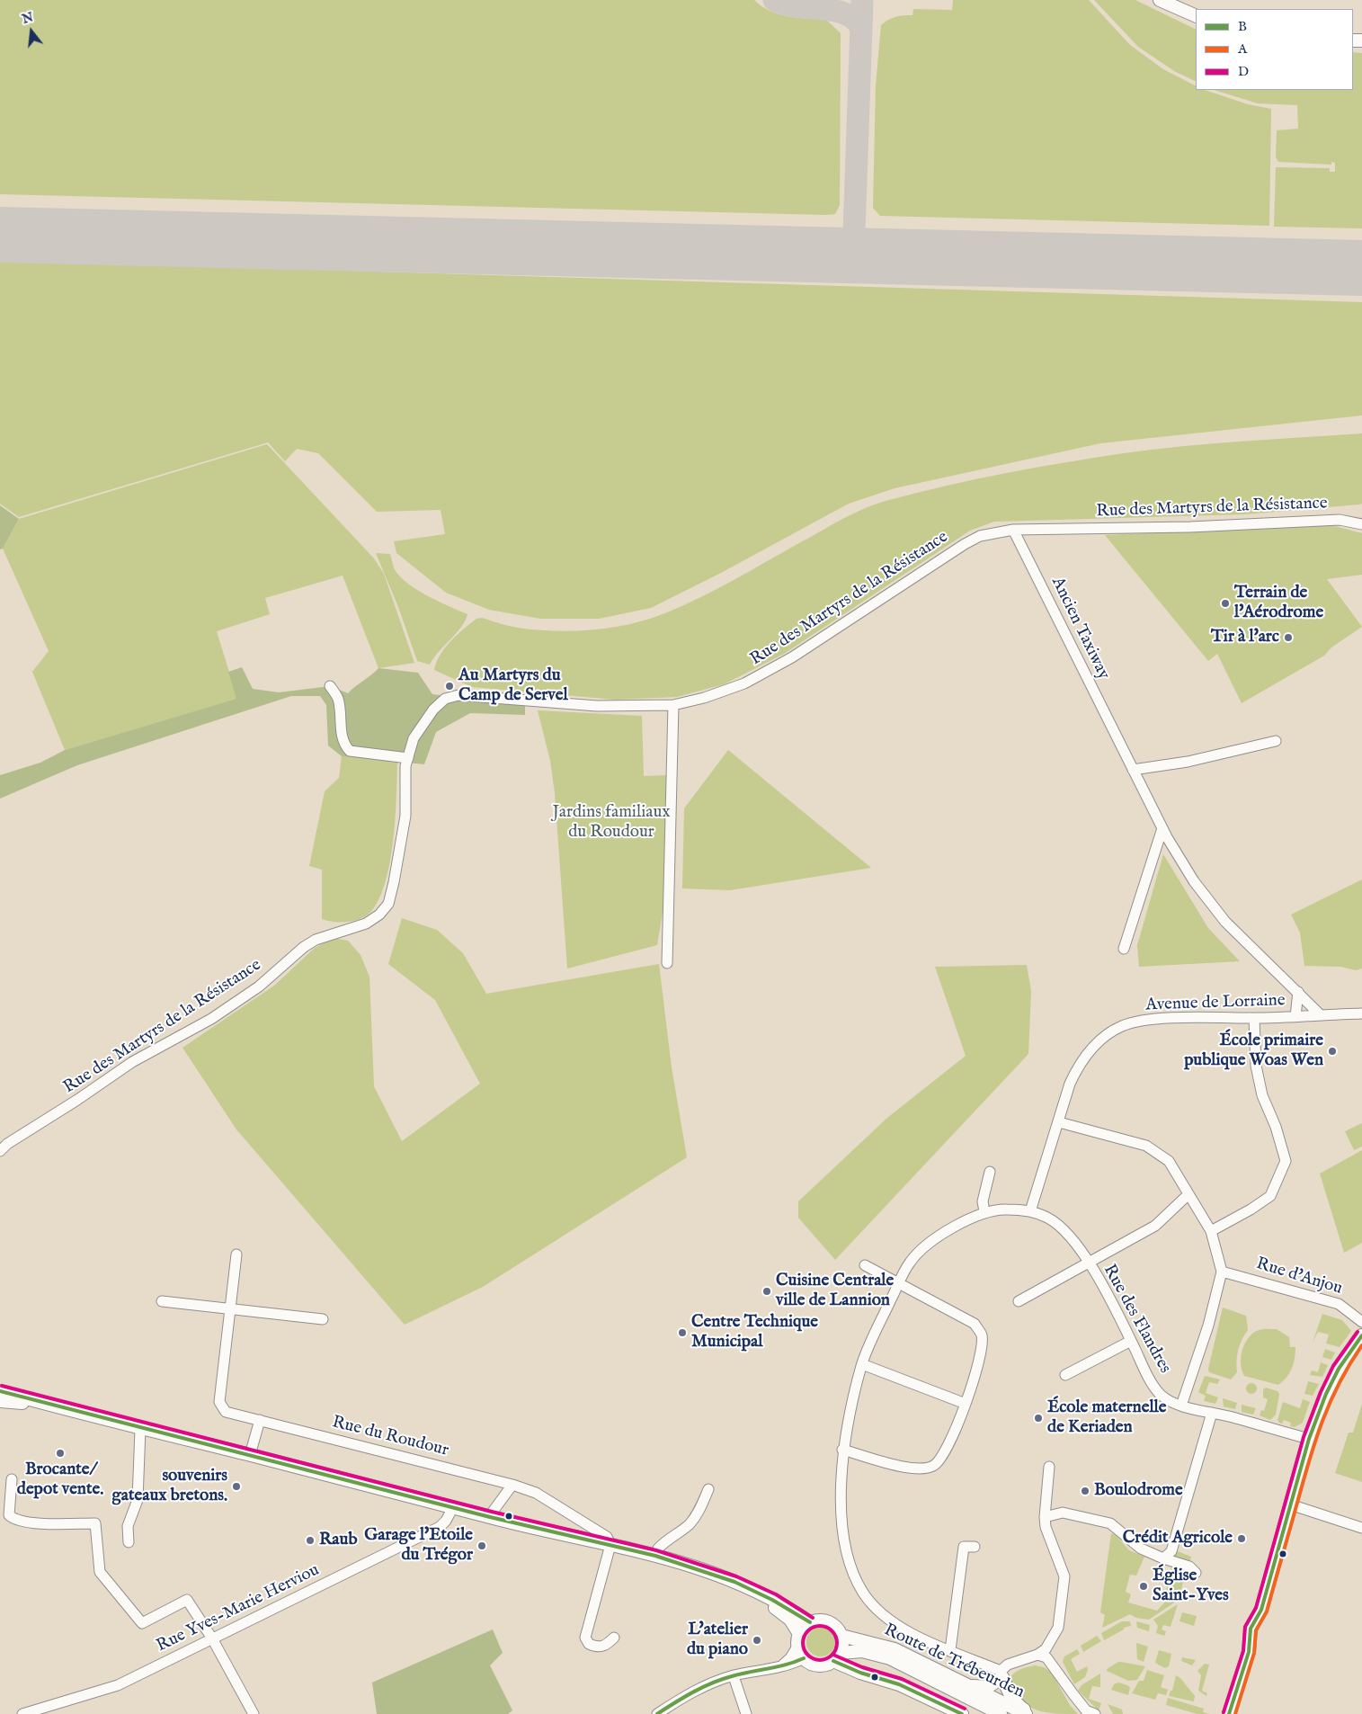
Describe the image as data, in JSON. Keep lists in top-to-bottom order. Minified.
{"streets":{"main road":["Route de Trébeurden"],"street":["Rue des Martyrs de la Résistance","Ancien Taxiway","Avenue de Lorraine","Rue d'Anjou","Rue des Flandres","Rue du Roudour","Rue Yves-Marie Herviou"]},"crossings":[["Rue des Martyrs de la Résistance","Ancien Taxiway"],["Ancien Taxiway","Avenue de Lorraine"],["Avenue de Lorraine","Rue des Flandres"]],"parks":["Jardins familiaux du Roudour"],"places":["Terrain de l'Aérodrome","Tir à l'arc","Au Martyrs du Camp de Servel","École primaire publique Woas Wen","Cuisine Centrale ville de Lannion","Centre Technique Municipal","École maternelle de Keriaden","Brocante/ depot vente.","souvenirs gateaux bretons.","Boulodrome","Crédit Agricole","Raub","Garage l'Etoile du Trégor","Église Saint-Yves","L'atelier du piano"],"lines":["transit line D","transit line B","transit line A"],"legend":["B","A","D"],"north":"top"}
